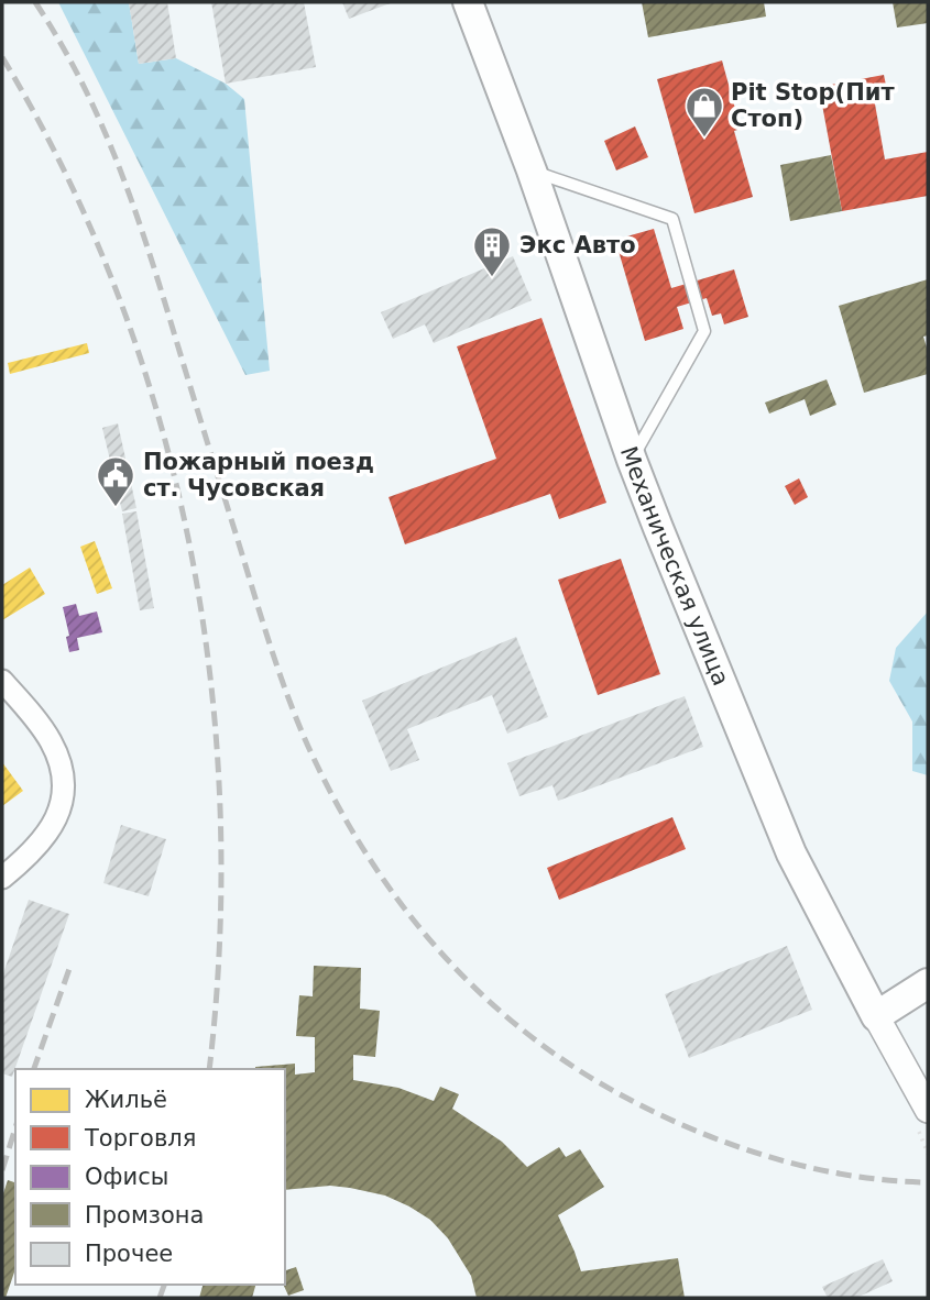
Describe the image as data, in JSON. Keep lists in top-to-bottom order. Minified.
{"streets":{"main road":["Механическая улица"]},"places":{"shop":["Pit Stop(Пит Стоп)"],"building":["Экс Авто"],"public building":["Пожарный поезд ст. Чусовская"]},"legend":["Жильё","Торговля","Офисы","Промзона","Прочее"]}
